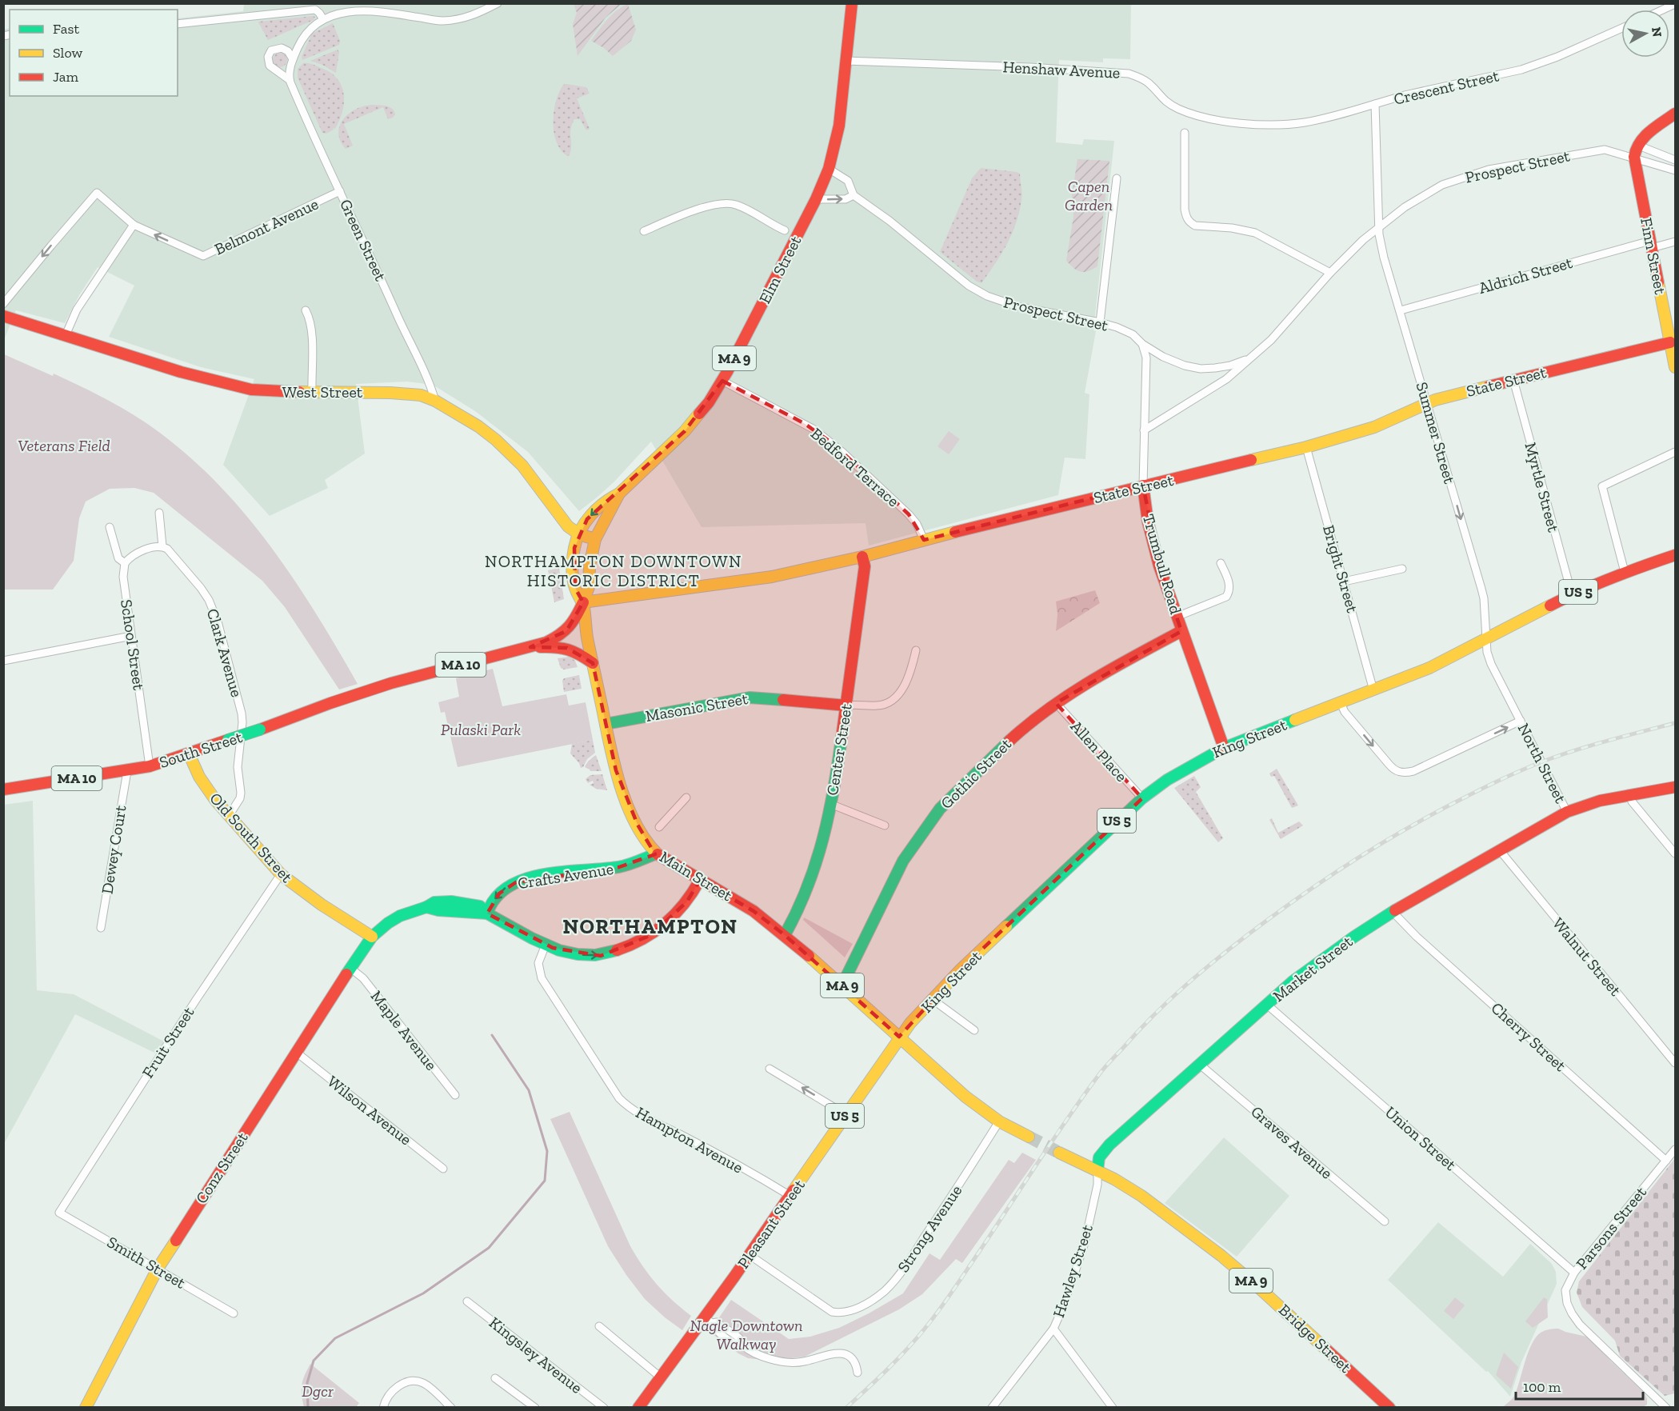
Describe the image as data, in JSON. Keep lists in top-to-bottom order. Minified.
{"streets":{"main road":["Finn Street","Elm Street","MA 9","State Street","West Street","Trumbull Road","US 5","MA 10","Masonic Street","King Street","South Street","Center Street","North Street","Gothic Street","Old South Street","Crafts Avenue","Main Street","Market Street","Conz Street","Pleasant Street","Bridge Street"],"street":["Henshaw Avenue","Crescent Street","Prospect Street","Belmont Avenue","Green Street","Aldrich Street","Summer Street","Bedford Terrace","Myrtle Street","Bright Street","School Street","Clark Avenue","Allen Place","Dewey Court","Walnut Street","Maple Avenue","Cherry Street","Fruit Street","Wilson Avenue","Union Street","Hampton Avenue","Graves Avenue","Parsons Street","Strong Avenue","Smith Street","Hawley Street","Kingsley Avenue"]},"crossings":[["Henshaw Avenue","Crescent Street"],["Henshaw Avenue","Elm Street"],["Crescent Street","Prospect Street"],["Crescent Street","Summer Street"],["Prospect Street","Elm Street"],["Prospect Street","Summer Street"],["Prospect Street","Trumbull Road"],["Belmont Avenue","Green Street"],["Green Street","West Street"],["Finn Street","Aldrich Street"],["Finn Street","State Street"],["Elm Street","West Street"],["Elm Street","Bedford Terrace"],["Elm Street","Main Street"],["Aldrich Street","Summer Street"],["MA 9","Market Street"],["MA 9","Hawley Street"],["MA 9","Bridge Street"],["State Street","Summer Street"],["State Street","Bedford Terrace"],["State Street","Myrtle Street"],["State Street","Trumbull Road"],["State Street","Bright Street"],["State Street","MA 10"],["State Street","Center Street"],["State Street","Main Street"],["West Street","Main Street"],["Summer Street","King Street"],["Summer Street","North Street"],["Myrtle Street","King Street"],["Trumbull Road","King Street"],["Trumbull Road","Gothic Street"],["Bright Street","King Street"],["School Street","South Street"],["Clark Avenue","Old South Street"],["MA 10","South Street"],["MA 10","Main Street"],["Masonic Street","Center Street"],["Masonic Street","Main Street"],["King Street","Allen Place"],["King Street","North Street"],["King Street","Main Street"],["King Street","Pleasant Street"],["South Street","Old South Street"],["South Street","Dewey Court"],["Center Street","Main Street"],["Allen Place","Gothic Street"],["North Street","Market Street"],["Gothic Street","Main Street"],["Old South Street","Fruit Street"],["Old South Street","Conz Street"],["Crafts Avenue","Main Street"],["Main Street","Pleasant Street"],["Main Street","Strong Avenue"],["Walnut Street","Market Street"],["Market Street","Cherry Street"],["Market Street","Union Street"],["Market Street","Graves Avenue"],["Market Street","Hawley Street"],["Market Street","Bridge Street"],["Maple Avenue","Conz Street"],["Cherry Street","Parsons Street"],["Fruit Street","Smith Street"],["Wilson Avenue","Conz Street"],["Union Street","Parsons Street"],["Hampton Avenue","Pleasant Street"],["Conz Street","Smith Street"],["Pleasant Street","Strong Avenue"],["Hawley Street","Bridge Street"]],"one_way":["Belmont Avenue","Summer Street","Crafts Avenue"],"districts":["NORTHAMPTON DOWNTOWN HISTORIC DISTRICT","NORTHAMPTON"],"parks":["Capen Garden","Veterans Field","Pulaski Park","Nagle Downtown Walkway","Dgcr"],"legend":["Fast","Slow","Jam"],"scale_bar":"100 m","north":"right"}
